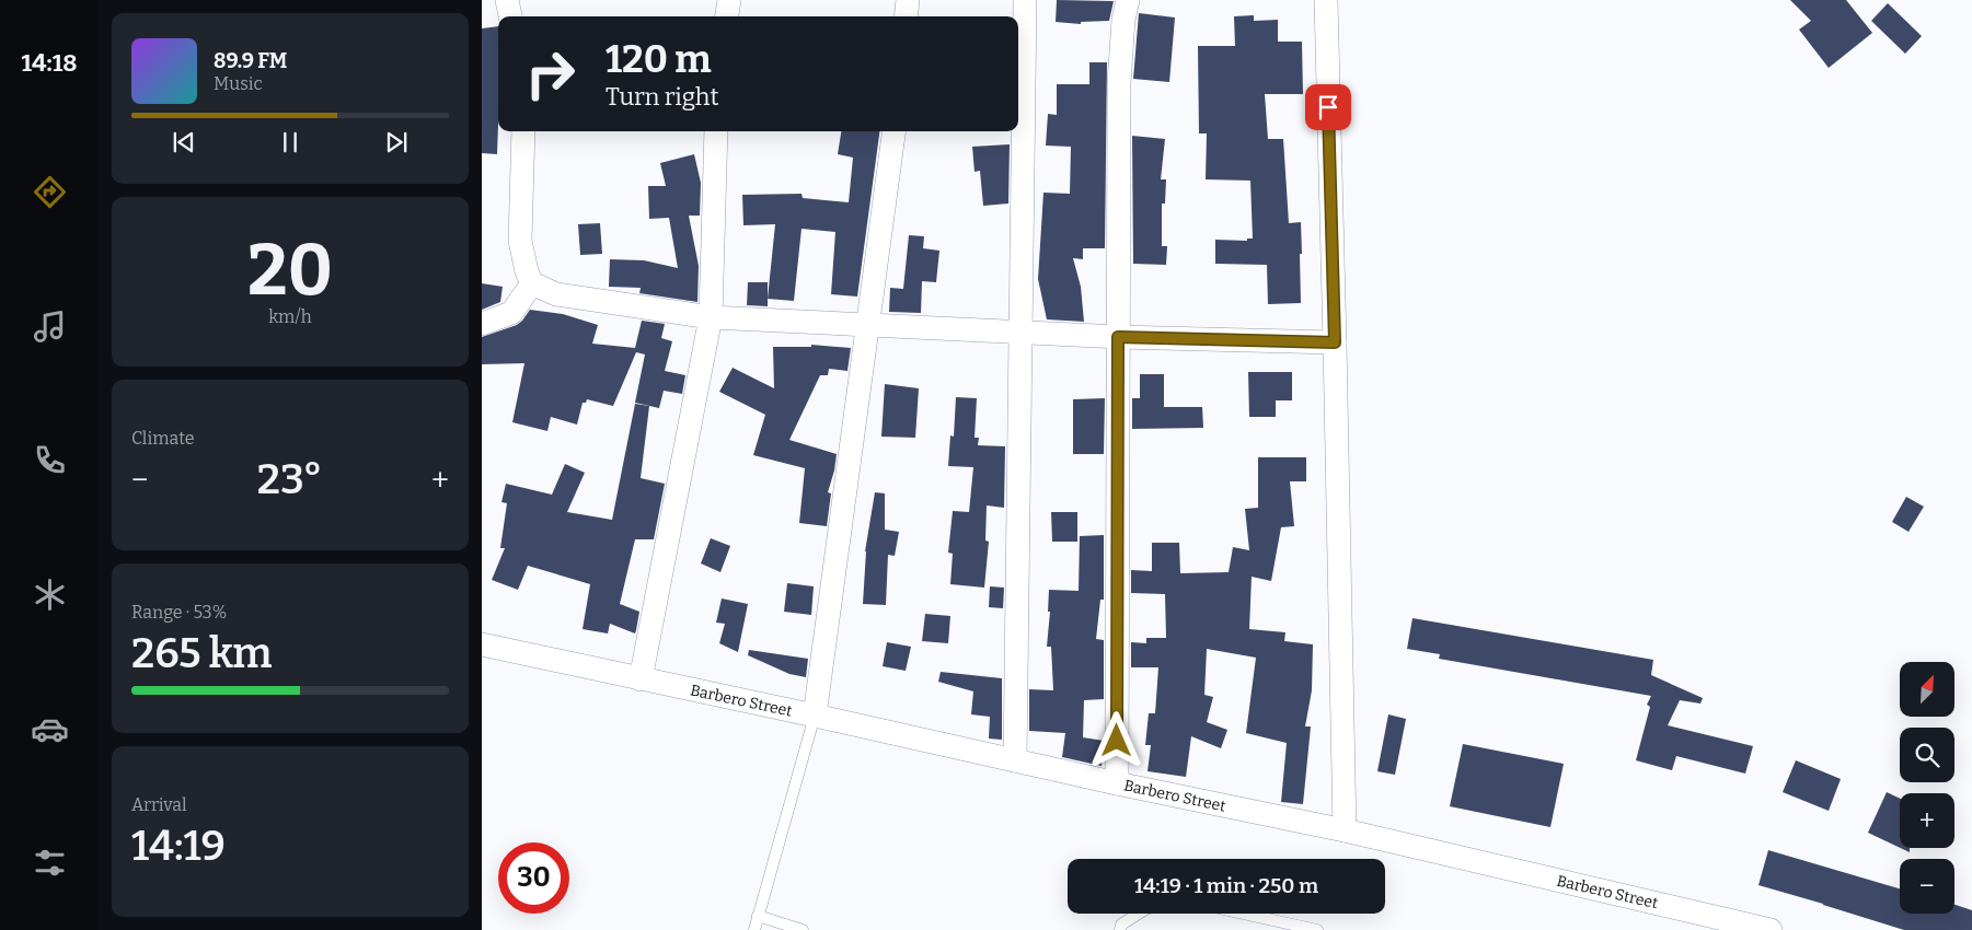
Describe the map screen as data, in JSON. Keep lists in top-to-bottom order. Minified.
{"streets":{"street":["Barbero Street"]},"north":"top right","page":{"tabs":"14:18","turn":["120 m","Turn right"],"song":["89.9 FM","Music"],"tile":[["20","km/h"],"Climate",["Range · 53%","265 km"],["Arrival","14:19"]],"heat":["−","23°","+"],"map_buttons":["+","−"],"limit":"30","trip":"14:19 · 1 min · 250 m"}}
